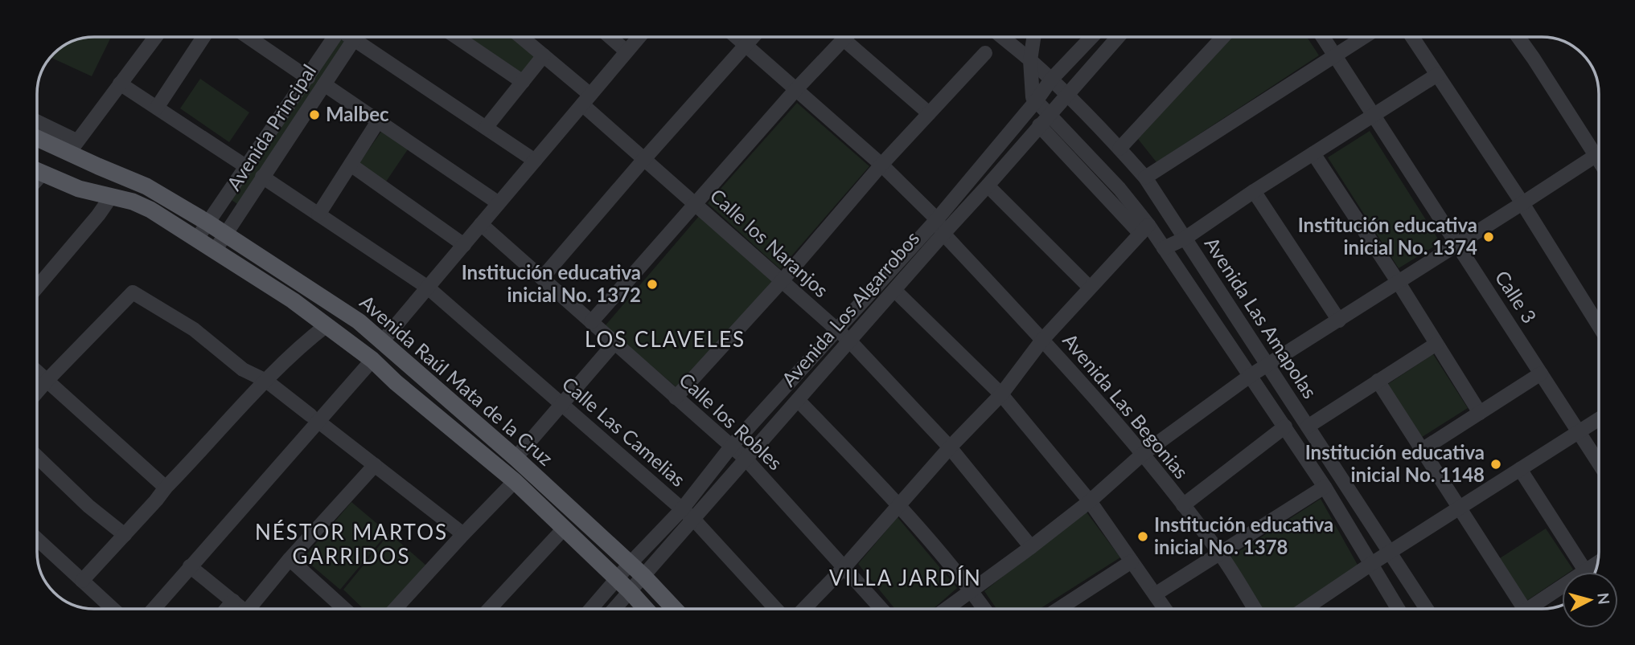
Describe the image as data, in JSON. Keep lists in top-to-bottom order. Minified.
{"streets":{"main road":["Avenida Raúl Mata de la Cruz"],"street":["Avenida Principal","Calle los Naranjos","Calle 3","Avenida Los Algarrobos","Avenida Las Amapolas","Avenida Las Begonias","Calle los Robles","Calle Las Camelias"]},"crossings":[["Avenida Principal","Avenida Raúl Mata de la Cruz"],["Avenida Principal","Calle Las Camelias"],["Calle los Naranjos","Avenida Los Algarrobos"],["Avenida Los Algarrobos","Avenida Las Amapolas"],["Avenida Los Algarrobos","Avenida Raúl Mata de la Cruz"],["Avenida Los Algarrobos","Avenida Las Begonias"],["Avenida Los Algarrobos","Calle los Robles"],["Avenida Los Algarrobos","Calle Las Camelias"]],"districts":["LOS CLAVELES","NÉSTOR MARTOS GARRIDOS","VILLA JARDÍN"],"places":["Malbec","Institución educativa inicial No. 1374","Institución educativa inicial No. 1372","Institución educativa inicial No. 1148","Institución educativa inicial No. 1378"],"north":"right"}
